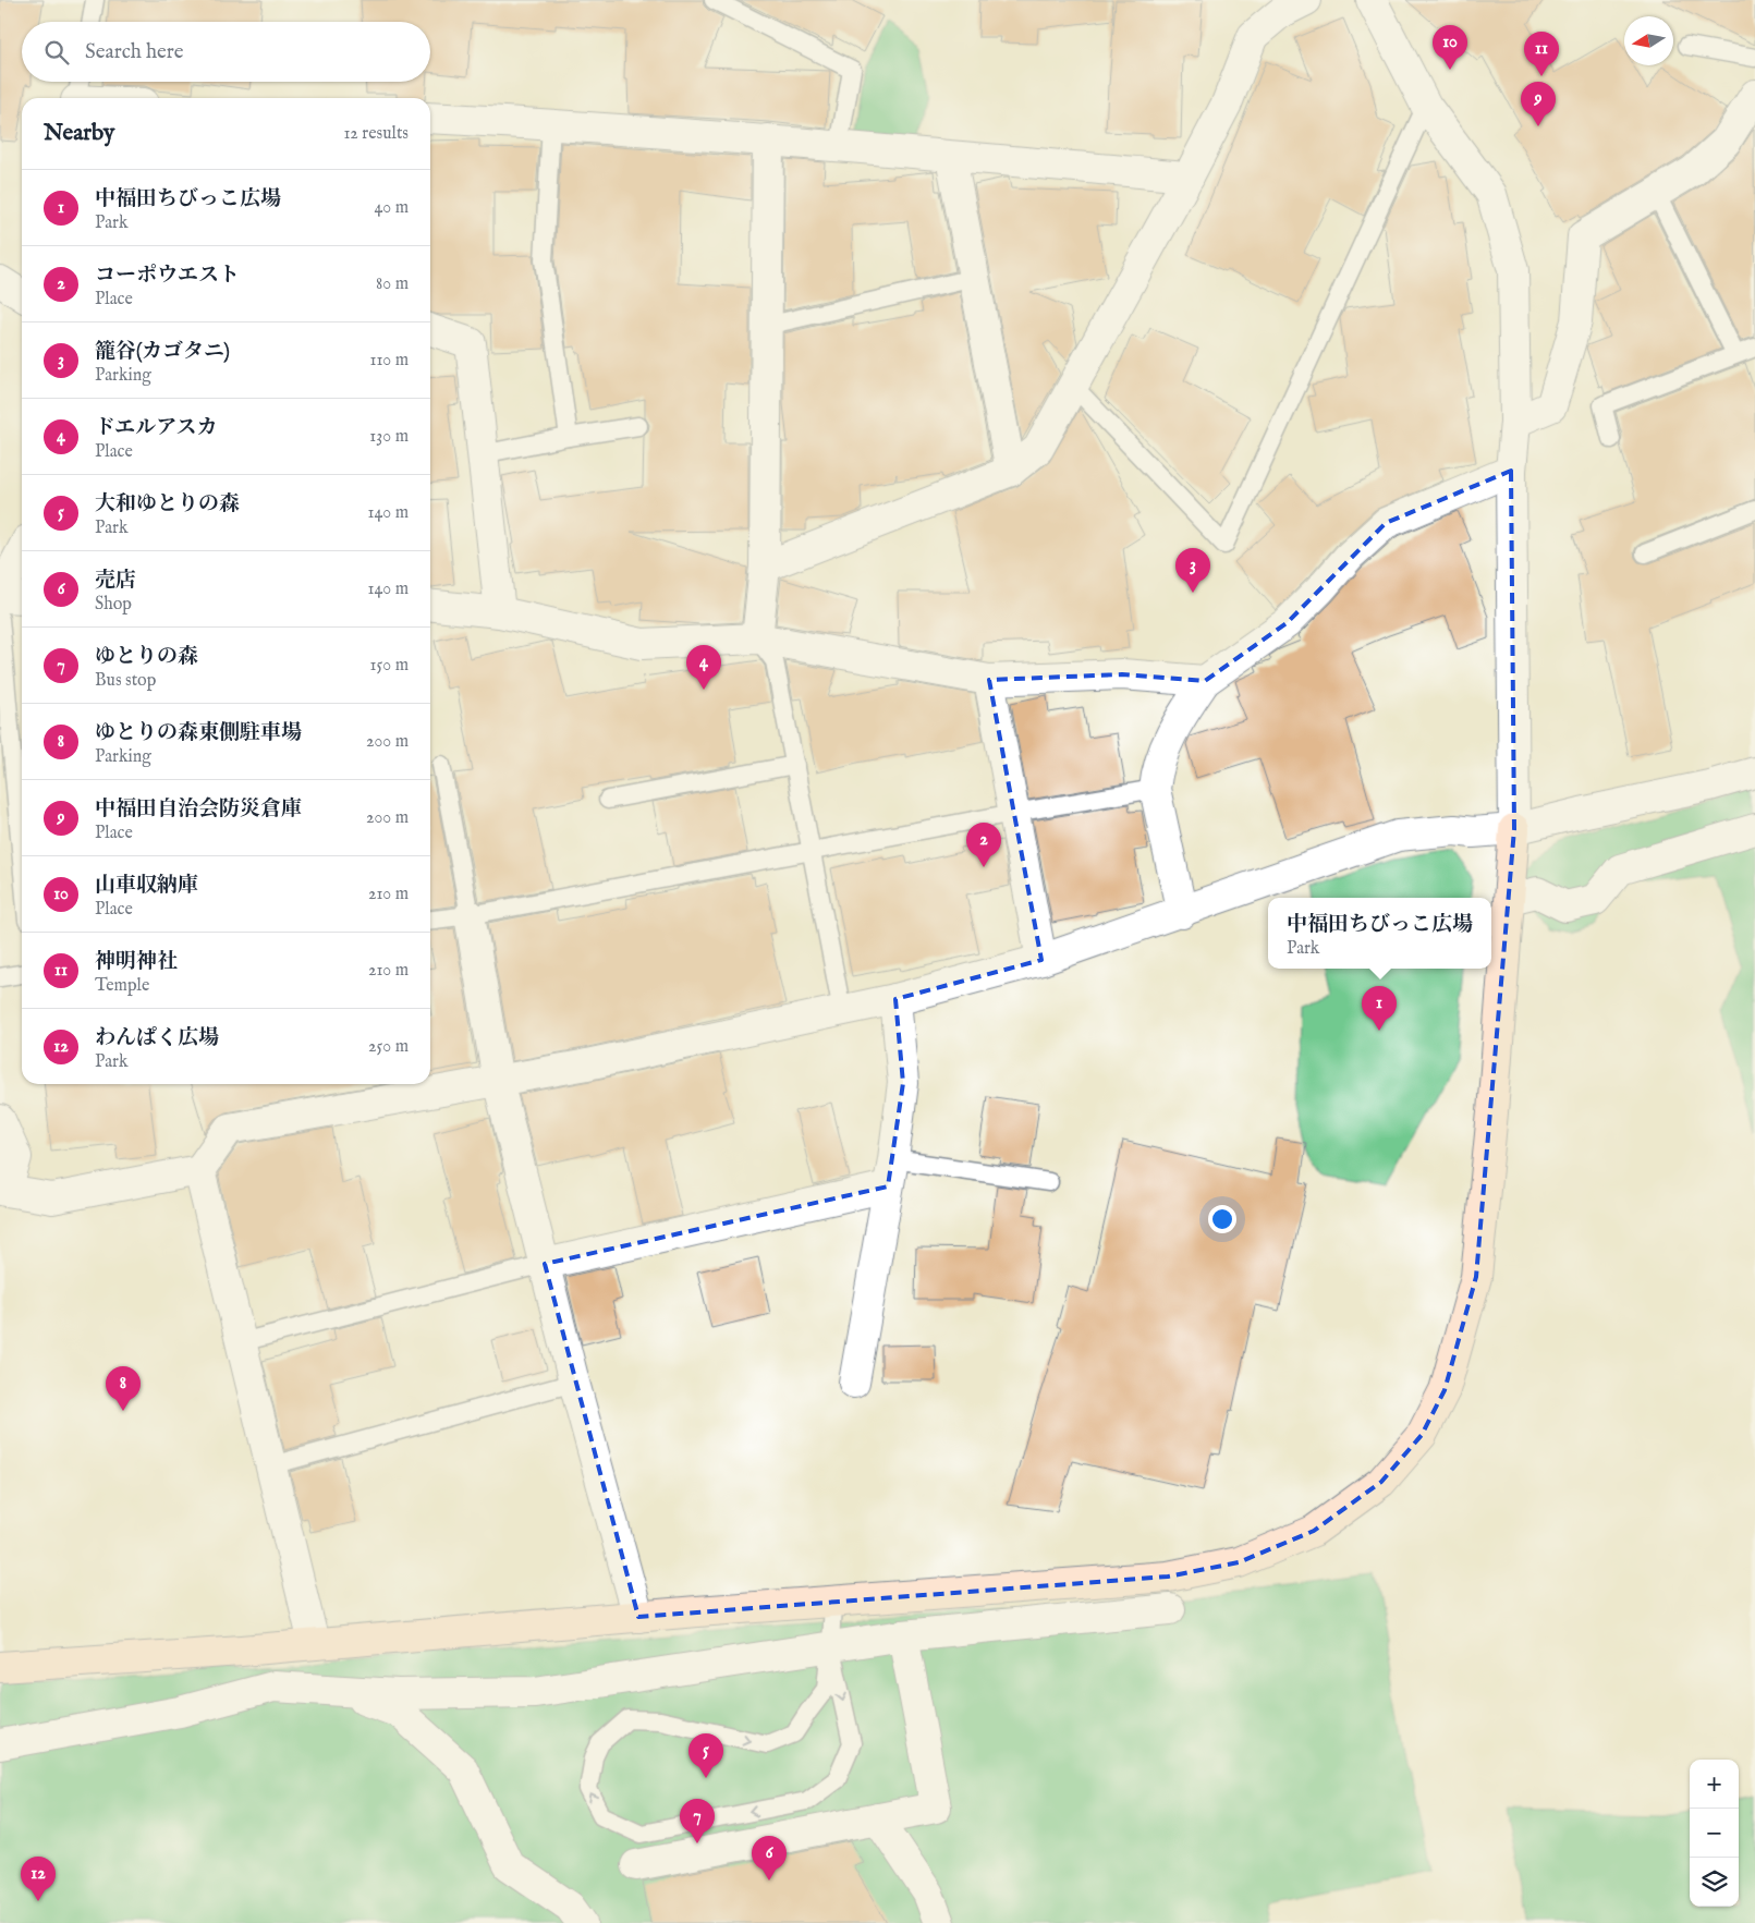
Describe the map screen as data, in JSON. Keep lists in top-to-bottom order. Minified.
{"north":"left","page":{"search":"Search here","pins":["10","11","9","3","4","2","1","8","5","7","6","12"],"heading":["Nearby","12 results"],"list":[{"mark":"1","name":"中福田ちびっこ広場","note":"Park","value":"40 m"},{"mark":"2","name":"コーポウエスト","note":"Place","value":"80 m"},{"mark":"3","name":"籠谷(カゴタニ)","note":"Parking","value":"110 m"},{"mark":"4","name":"ドエルアスカ","note":"Place","value":"130 m"},{"mark":"5","name":"大和ゆとりの森","note":"Park","value":"140 m"},{"mark":"6","name":"売店","note":"Shop","value":"140 m"},{"mark":"7","name":"ゆとりの森","note":"Bus stop","value":"150 m"},{"mark":"8","name":"ゆとりの森東側駐車場","note":"Parking","value":"200 m"},{"mark":"9","name":"中福田自治会防災倉庫","note":"Place","value":"200 m"},{"mark":"10","name":"山車収納庫","note":"Place","value":"210 m"},{"mark":"11","name":"神明神社","note":"Temple","value":"210 m"},{"mark":"12","name":"わんぱく広場","note":"Park","value":"250 m"}],"popup":["中福田ちびっこ広場","Park"],"map_buttons":["+","−"]}}
